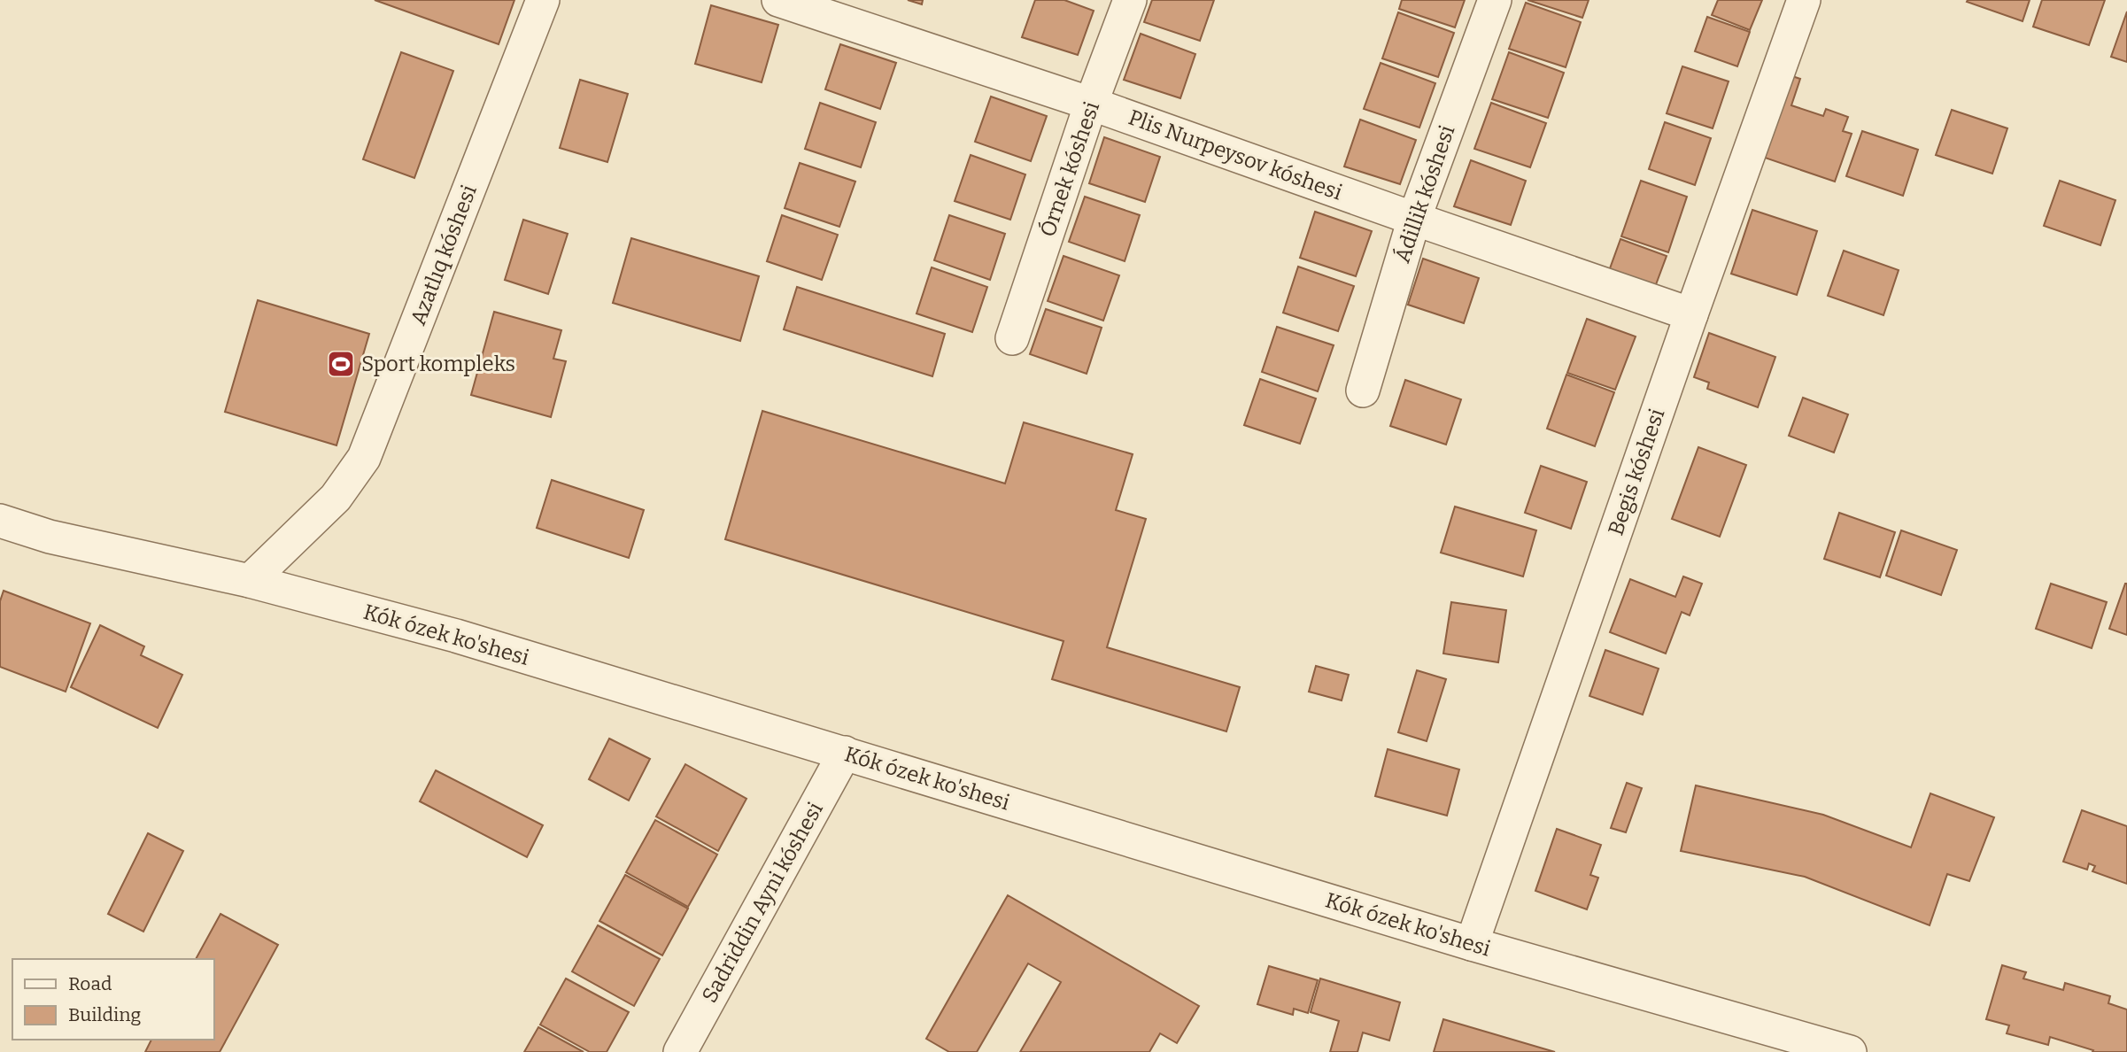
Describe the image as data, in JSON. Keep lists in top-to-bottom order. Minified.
{"streets":{"street":["Plis Nurpeysov kóshesi","Órnek kóshesi","Ádillik kóshesi","Azatlıq kóshesi","Begis kóshesi","Kók ózek ko'shesi","Sadriddin Ayni kóshesi"]},"crossings":[["Plis Nurpeysov kóshesi","Órnek kóshesi"],["Plis Nurpeysov kóshesi","Ádillik kóshesi"],["Plis Nurpeysov kóshesi","Begis kóshesi"],["Azatlıq kóshesi","Kók ózek ko'shesi"],["Begis kóshesi","Kók ózek ko'shesi"],["Kók ózek ko'shesi","Sadriddin Ayni kóshesi"]],"places":{"sports":["Sport kompleks"]},"legend":["Road","Building"]}
